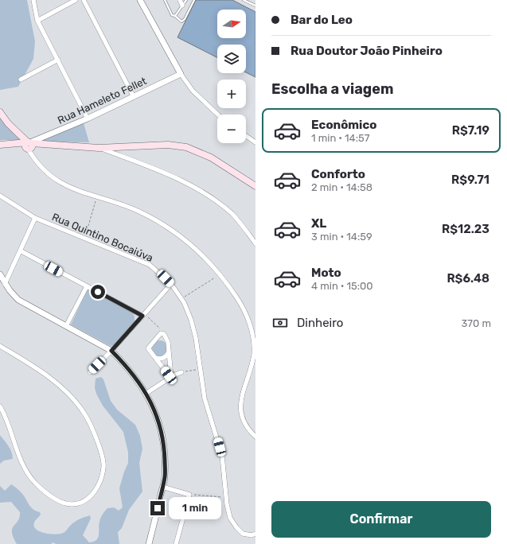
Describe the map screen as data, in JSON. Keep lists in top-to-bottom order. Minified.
{"streets":{"street":["Rua Hameleto Fellet","Rua Quintino Bocaiúva"]},"north":"right","page":{"banner":["Bar do Leo","Rua Doutor João Pinheiro"],"map_buttons":["+","−"],"heading":"Escolha a viagem","list":[{"name":"Econômico","note":"1 min · 14:57","value":"R$7.19"},{"name":"Conforto","note":"2 min · 14:58","value":"R$9.71"},{"name":"XL","note":"3 min · 14:59","value":"R$12.23"},{"name":"Moto","note":"4 min · 15:00","value":"R$6.48"}],"pay":["Dinheiro","370 m"],"buttons":"Confirmar","bubble":"1 min"}}
